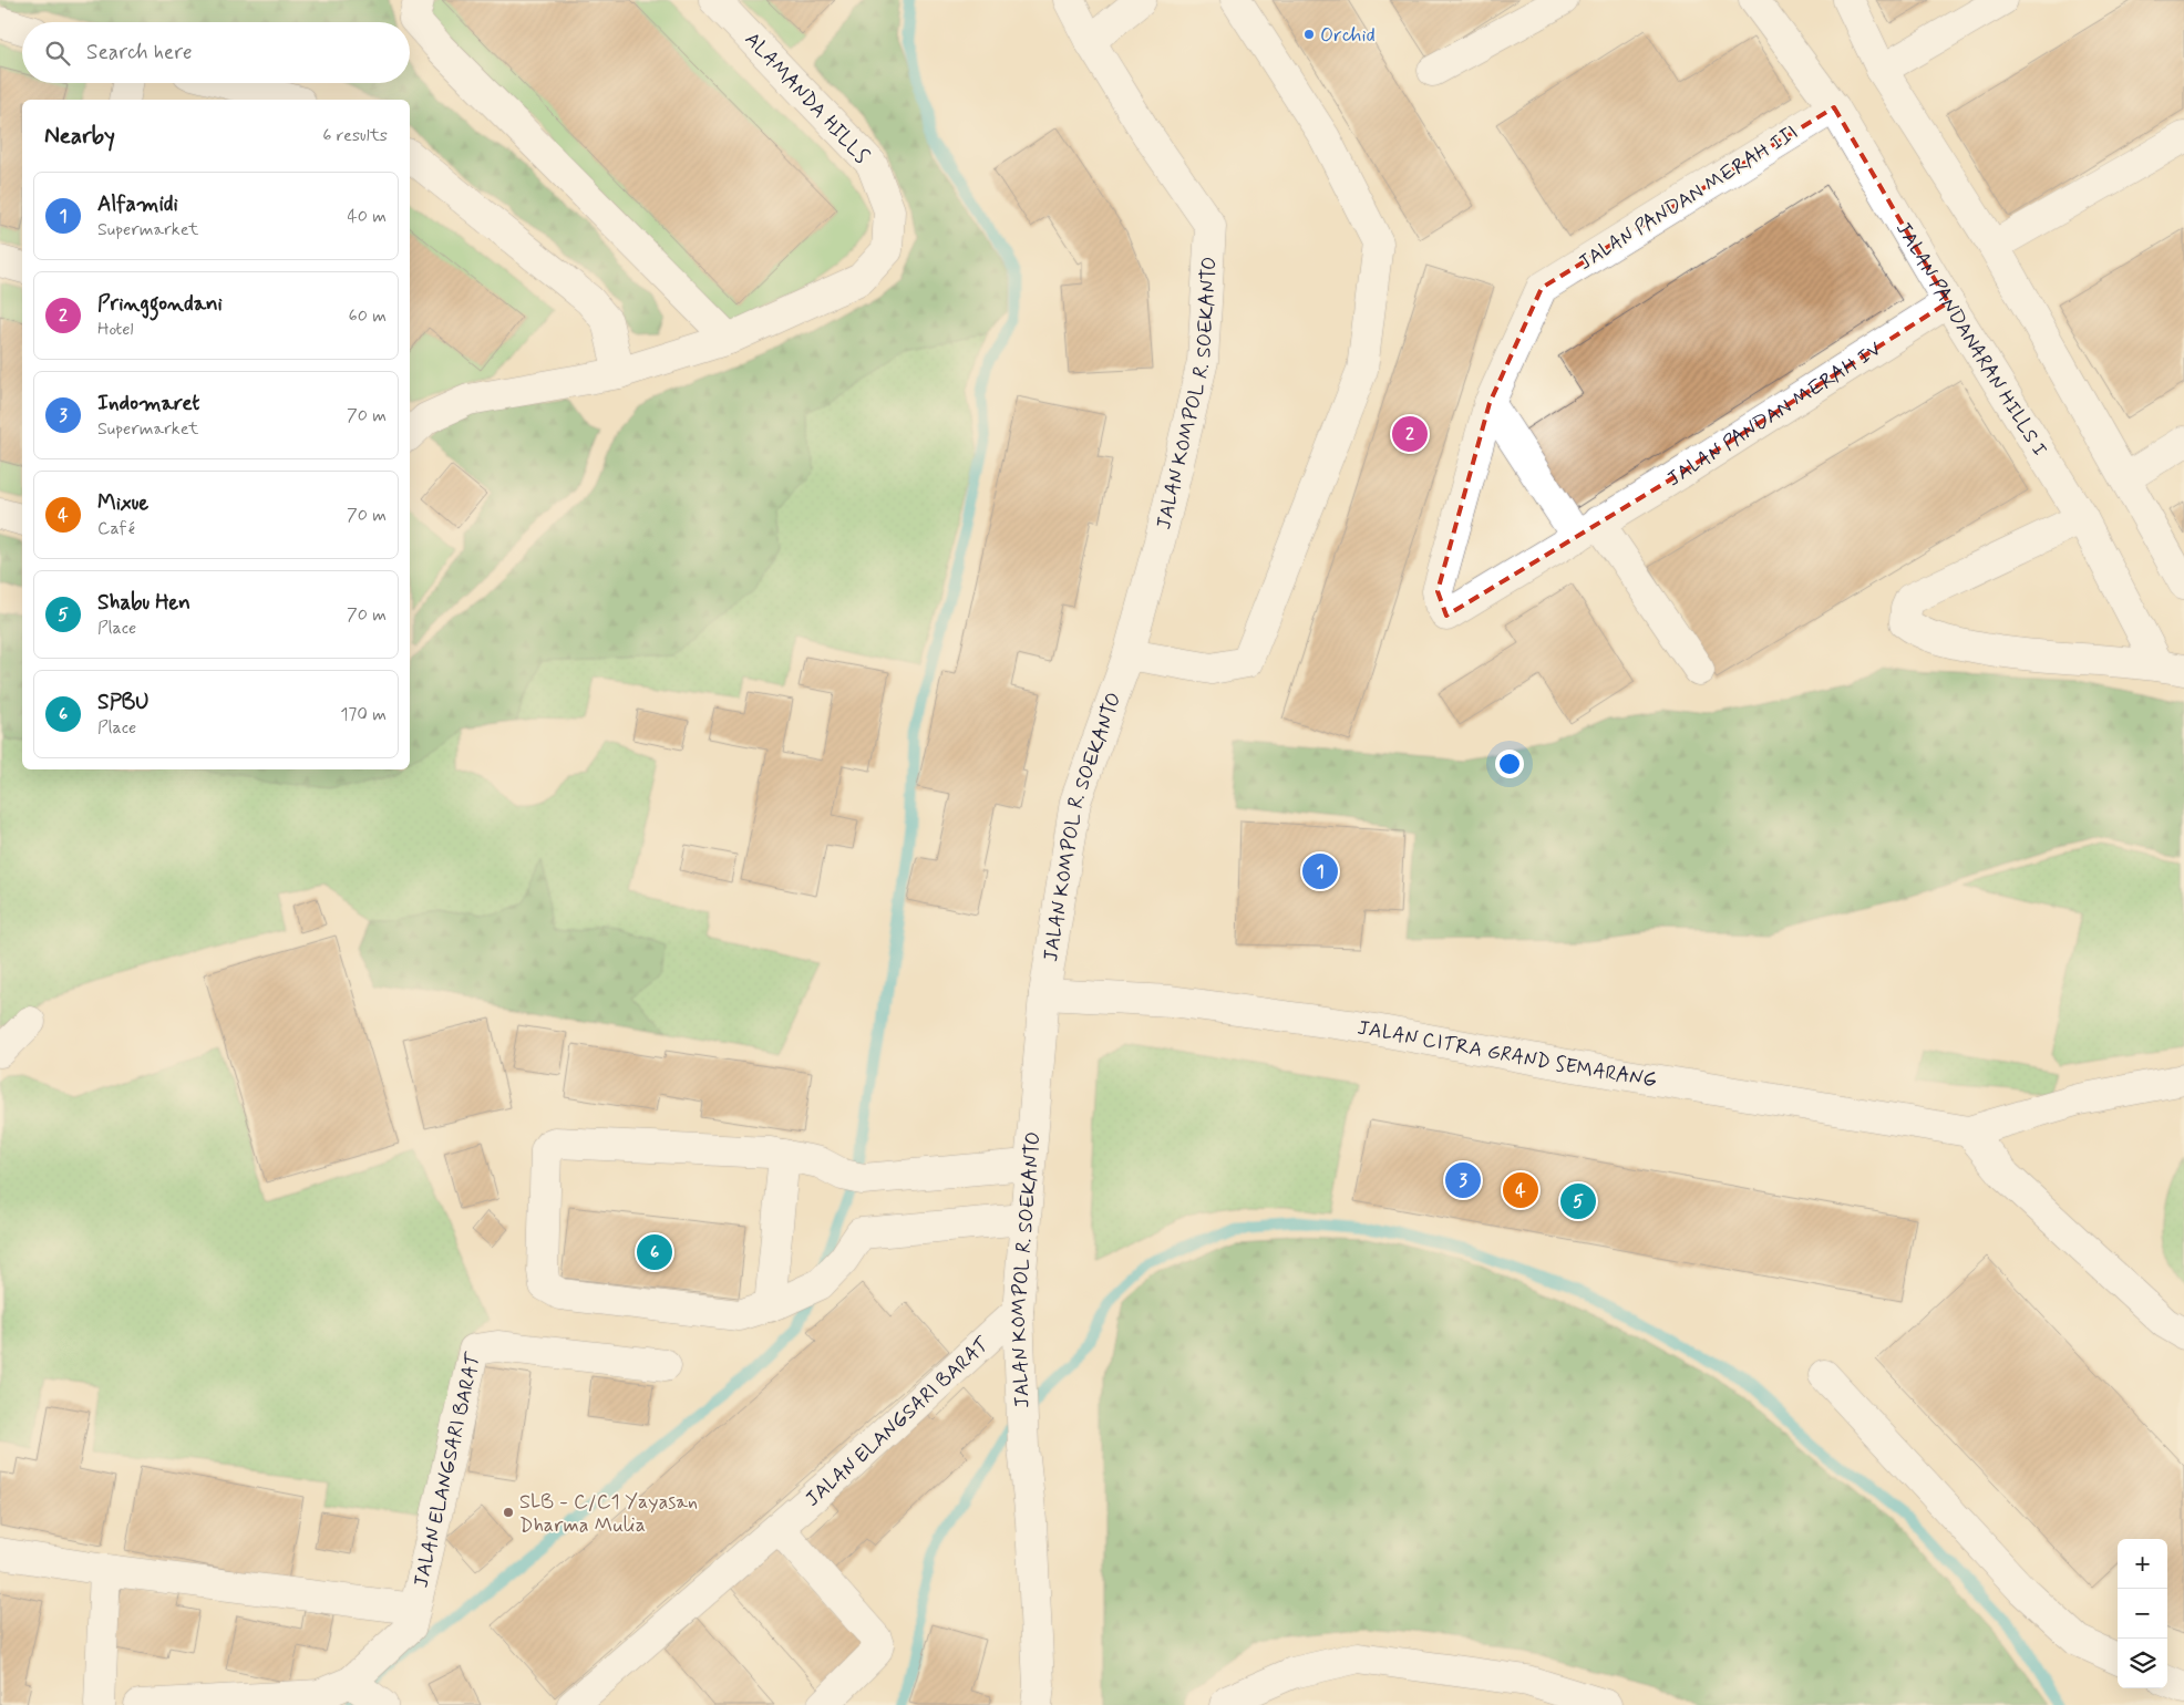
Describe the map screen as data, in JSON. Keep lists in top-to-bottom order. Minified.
{"streets":{"street":["ALAMANDA HILLS","JALAN PANDAN MERAH III","JALAN PANDANARAN HILLS I","JALAN KOMPOL R. SOEKANTO","JALAN PANDAN MERAH IV","JALAN CITRA GRAND SEMARANG","JALAN ELANGSARI BARAT"]},"crossings":[["JALAN PANDAN MERAH III","JALAN PANDANARAN HILLS I"],["JALAN PANDAN MERAH III","JALAN PANDAN MERAH IV"],["JALAN PANDANARAN HILLS I","JALAN PANDAN MERAH IV"],["JALAN KOMPOL R. SOEKANTO","JALAN CITRA GRAND SEMARANG"],["JALAN KOMPOL R. SOEKANTO","JALAN ELANGSARI BARAT"]],"places":["Orchid","SLB - C/C1 Yayasan Dharma Mulia"],"page":{"search":"Search here","heading":["Nearby","6 results"],"list":[{"mark":"1","name":"Alfamidi","note":"Supermarket","value":"40 m"},{"mark":"2","name":"Pringgondani","note":"Hotel","value":"60 m"},{"mark":"3","name":"Indomaret","note":"Supermarket","value":"70 m"},{"mark":"4","name":"Mixue","note":"Café","value":"70 m"},{"mark":"5","name":"Shabu Hen","note":"Place","value":"70 m"},{"mark":"6","name":"SPBU","note":"Place","value":"170 m"}],"pins":["2","1","3","4","5","6"],"map_buttons":["+","−"]}}
